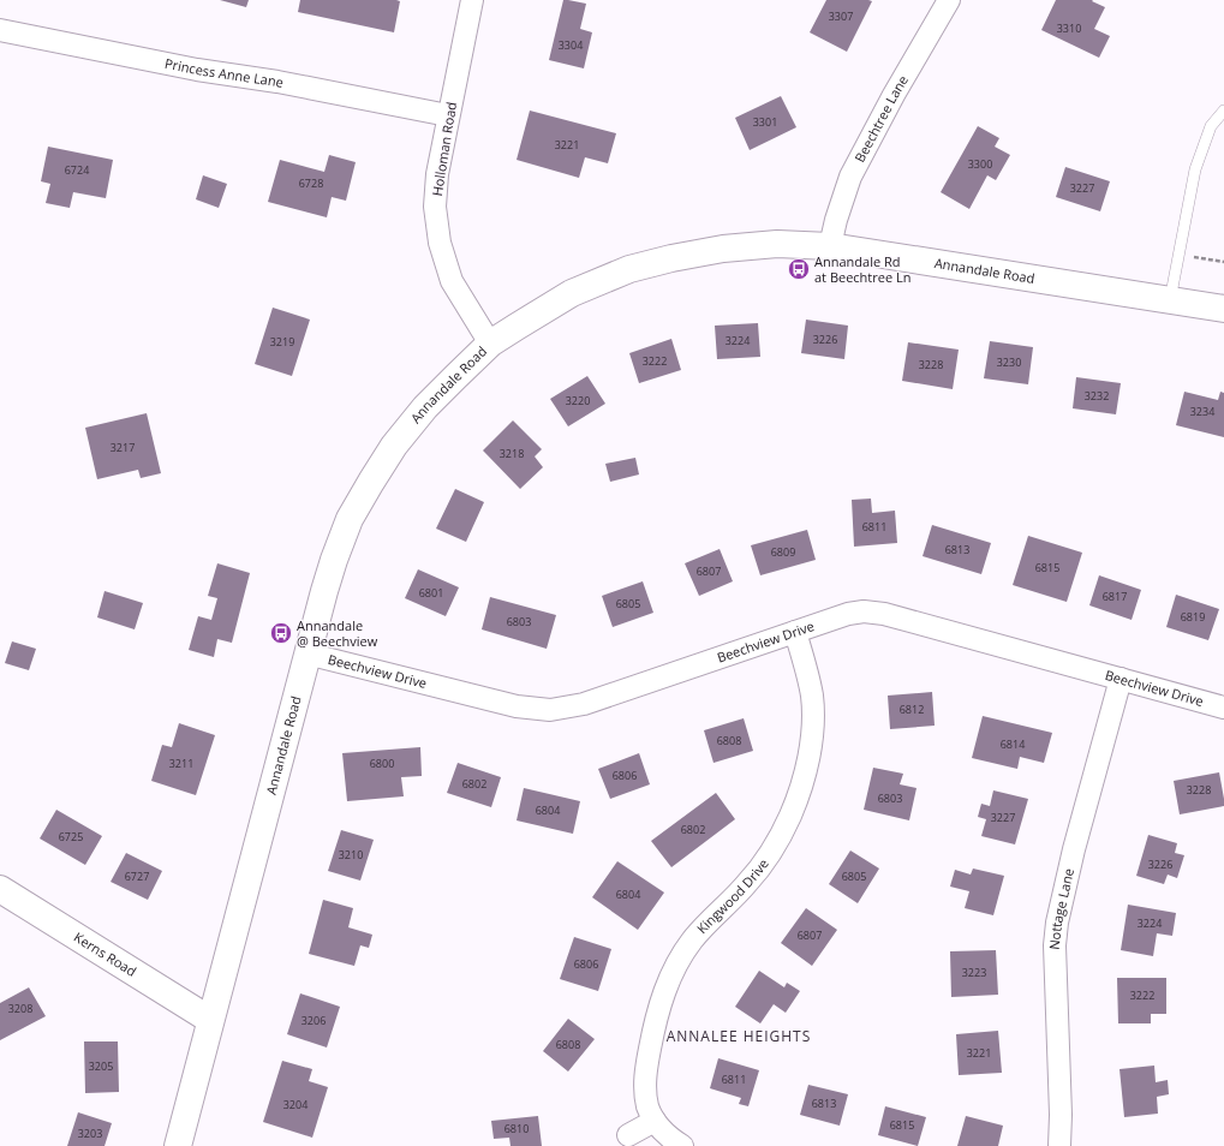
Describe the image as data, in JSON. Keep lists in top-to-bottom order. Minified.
{"streets":{"main road":["Annandale Road","Kerns Road"],"street":["Princess Anne Lane","Beechtree Lane","Holloman Road","Beechview Drive","Kingwood Drive","Nottage Lane"]},"crossings":[["Princess Anne Lane","Holloman Road"],["Beechtree Lane","Annandale Road"],["Holloman Road","Annandale Road"],["Annandale Road","Beechview Drive"],["Annandale Road","Kerns Road"],["Beechview Drive","Kingwood Drive"],["Beechview Drive","Nottage Lane"]],"districts":["ANNALEE HEIGHTS"],"places":{"bus stop":["Annandale Rd at Beechtree Ln","Annandale @ Beechview"]},"house_numbers":["3307","3310","3304","3301","3221","3300","6724","6728","3227","3226","3224","3219","3222","3230","3228","3232","3220","3234","3217","3218","6811","6813","6809","6815","6807","6801","6817","6805","6819","6803","6812","6808","6814","3211","6800","6806","6802","3228","6803","6804","3227","6802","6725","3210","3226","6727","6805","6804","3224","6807","6806","3223","3222","3208","3206","6808","3221","3205","6811","6813","3204","6815","6810","3203"]}
